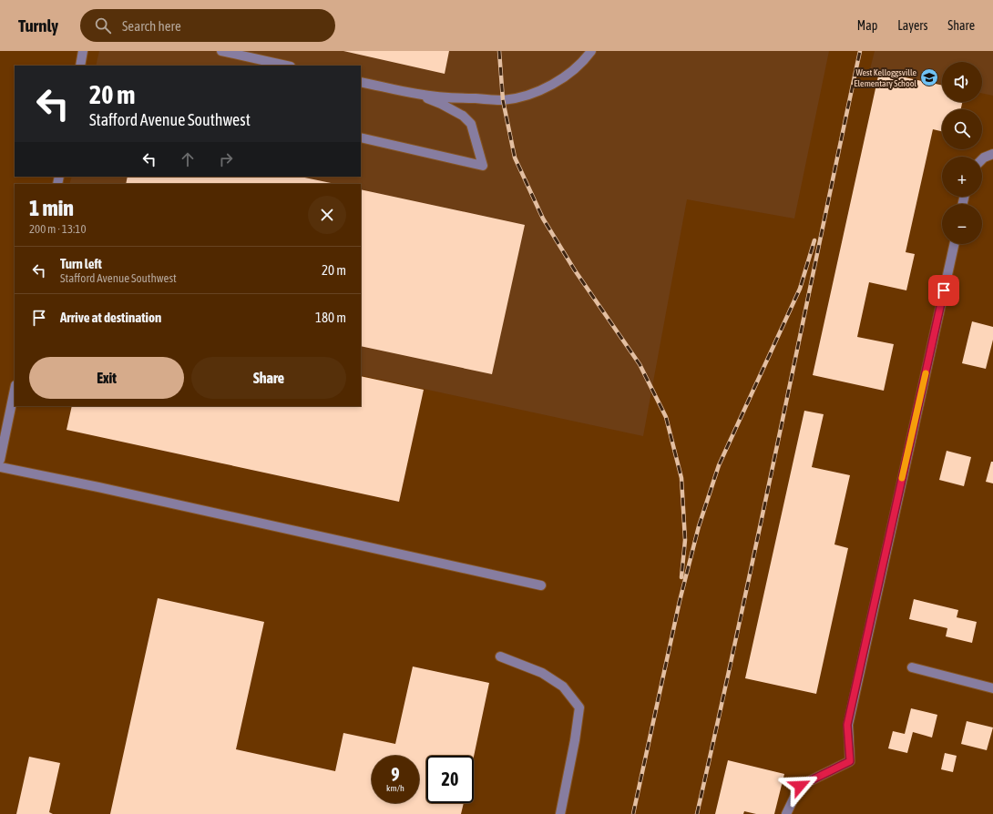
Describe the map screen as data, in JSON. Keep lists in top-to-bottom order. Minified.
{"places":{"school or university":["West Kelloggsville Elementary School"]},"page":{"header":"Turnly","search":"Search here","nav":["Map","Layers","Share"],"map_buttons":["+","−"],"turn":["20 m","Stafford Avenue Southwest"],"heading":["1 min","200 m · 13:10"],"list":[{"name":"Turn left","note":"Stafford Avenue Southwest","value":"20 m"},{"name":"Arrive at destination","value":"180 m"}],"buttons":["Exit","Share"],"speed":"9 km/h","limit":"20"}}
